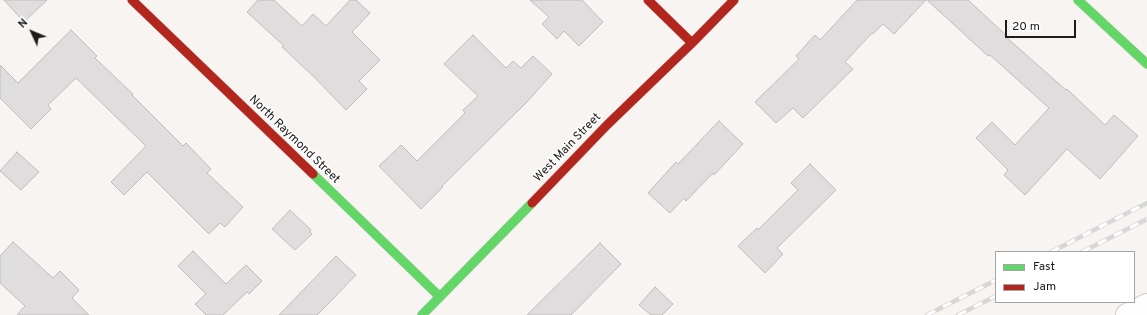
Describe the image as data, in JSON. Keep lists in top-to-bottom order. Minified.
{"streets":{"street":["North Raymond Street","West Main Street"]},"crossings":[["North Raymond Street","West Main Street"]],"legend":["Fast","Jam"],"scale_bar":"20 m","north":"top left"}
